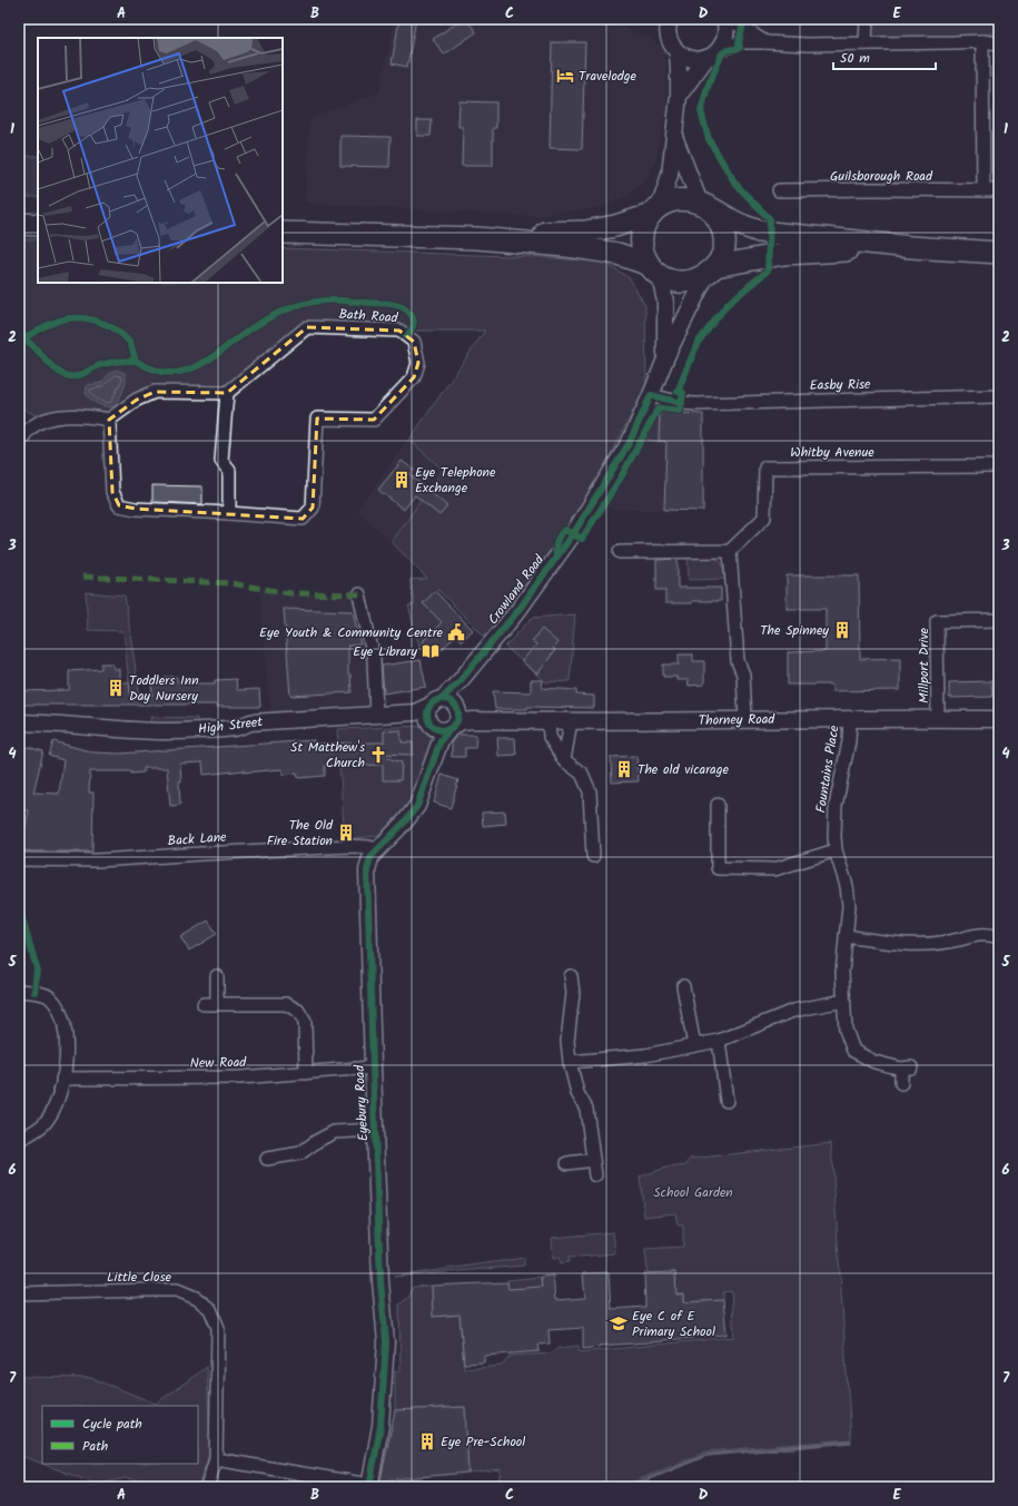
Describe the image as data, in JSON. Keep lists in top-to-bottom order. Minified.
{"streets":{"street":["Guilsborough Road","Bath Road","Easby Rise","Whitby Avenue","Crowland Road","Millport Drive","Thorney Road","High Street","Fountains Place","Back Lane","New Road","Eyebury Road","Little Close"]},"crossings":[["Easby Rise","Crowland Road"],["Crowland Road","Thorney Road"],["Crowland Road","High Street"],["Crowland Road","Eyebury Road"],["Millport Drive","Thorney Road"],["Thorney Road","High Street"],["Thorney Road","Fountains Place"],["Thorney Road","Eyebury Road"],["High Street","Eyebury Road"],["Back Lane","Eyebury Road"],["New Road","Eyebury Road"]],"parks":["School Garden"],"places":{"hotel":["Travelodge"],"building":["Eye Telephone Exchange","The Spinney","Toddlers Inn Day Nursery","The old vicarage","The Old Fire Station","Eye Pre-School"],"public building":["Eye Youth & Community Centre"],"library":["Eye Library"],"church":["St Matthew's Church"],"school or university":["Eye C of E Primary School"]},"legend":["Cycle path","Path"],"scale_bar":"50 m","grid":{"columns":["A","B","C","D","E"],"rows":["1","2","3","4","5","6","7"]}}
